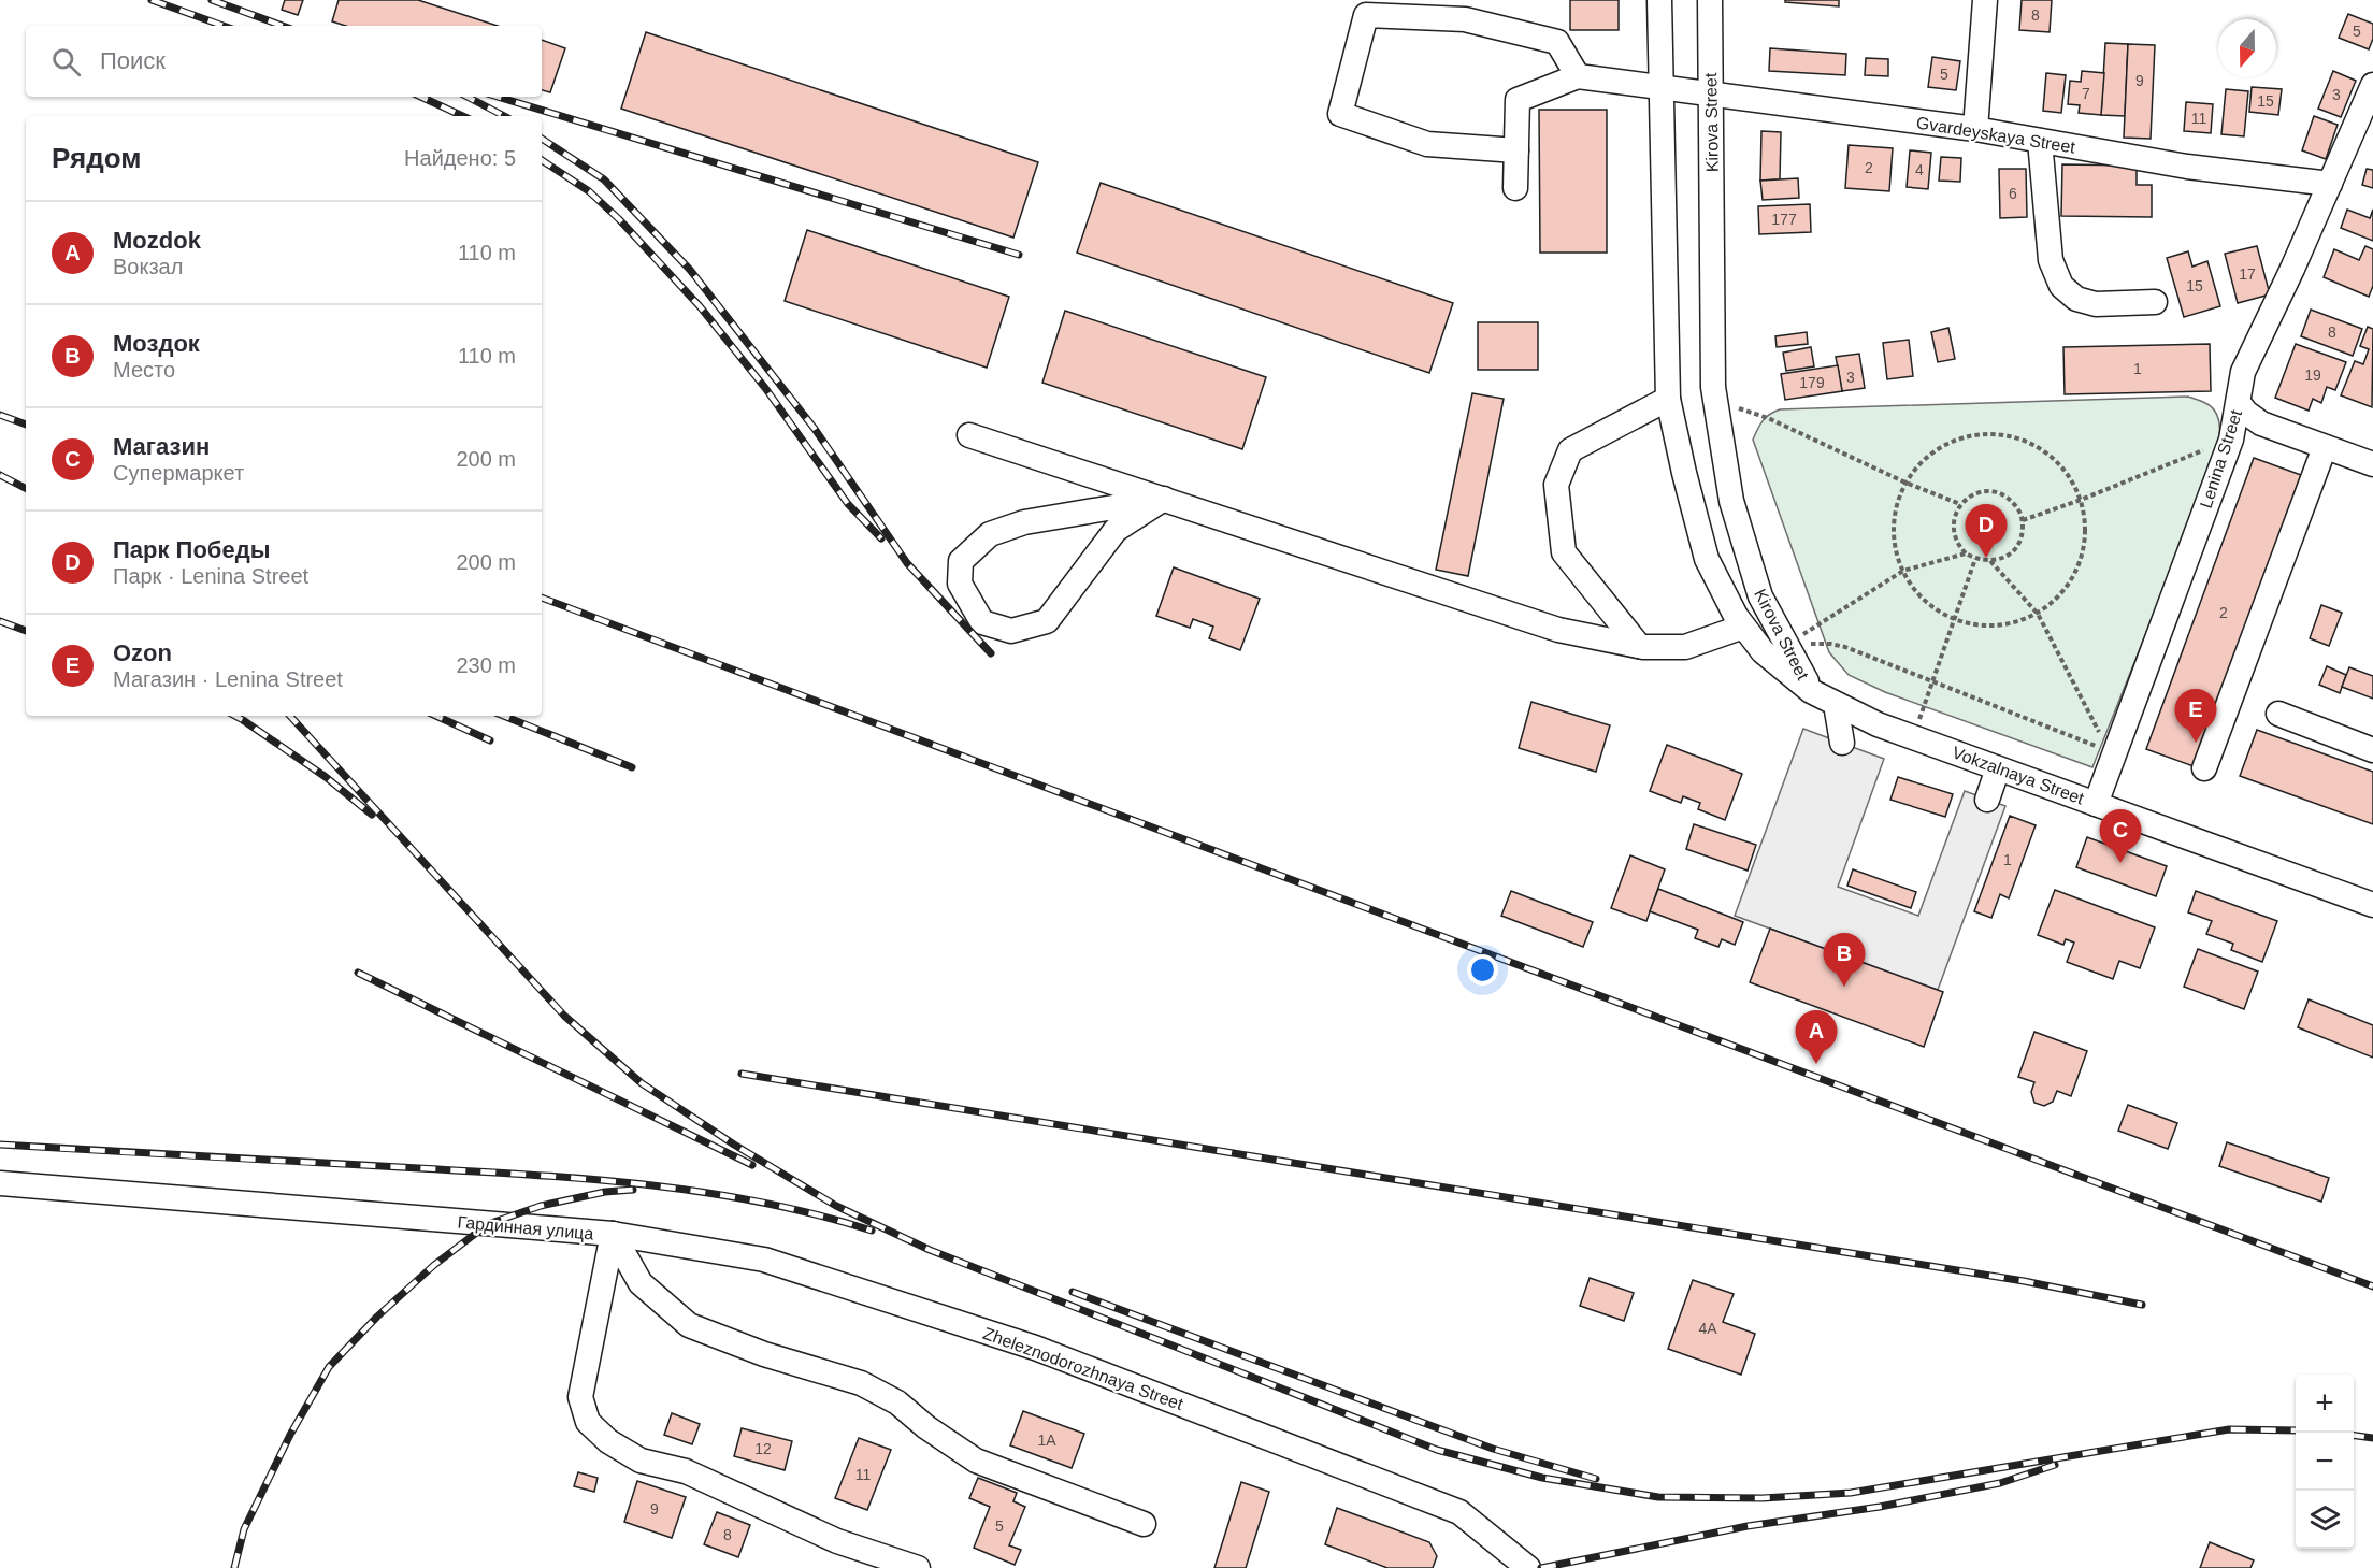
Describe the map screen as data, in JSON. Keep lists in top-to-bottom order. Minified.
{"streets":{"street":["Kirova Street","Gvardeyskaya Street","Lenina Street","Vokzalnaya Street","Гардинная улица","Zheleznodorozhnaya Street"]},"crossings":[["Kirova Street","Gvardeyskaya Street"],["Kirova Street","Vokzalnaya Street"],["Gvardeyskaya Street","Lenina Street"],["Lenina Street","Vokzalnaya Street"],["Гардинная улица","Zheleznodorozhnaya Street"]],"house_numbers":["8","5","5","9","7","3","15","11","2","4","6","177","17","15","8","1","19","3","179","2","1","4А","1А","12","11","9","5","8"],"north":"bottom","page":{"search":"Поиск","heading":["Рядом","Найдено: 5"],"list":[{"mark":"A","name":"Mozdok","note":"Вокзал","value":"110 m"},{"mark":"B","name":"Моздок","note":"Место","value":"110 m"},{"mark":"C","name":"Магазин","note":"Супермаркет","value":"200 m"},{"mark":"D","name":"Парк Победы","note":"Парк · Lenina Street","value":"200 m"},{"mark":"E","name":"Ozon","note":"Магазин · Lenina Street","value":"230 m"}],"pins":["D","E","C","B","A"],"map_buttons":["+","−"]}}
